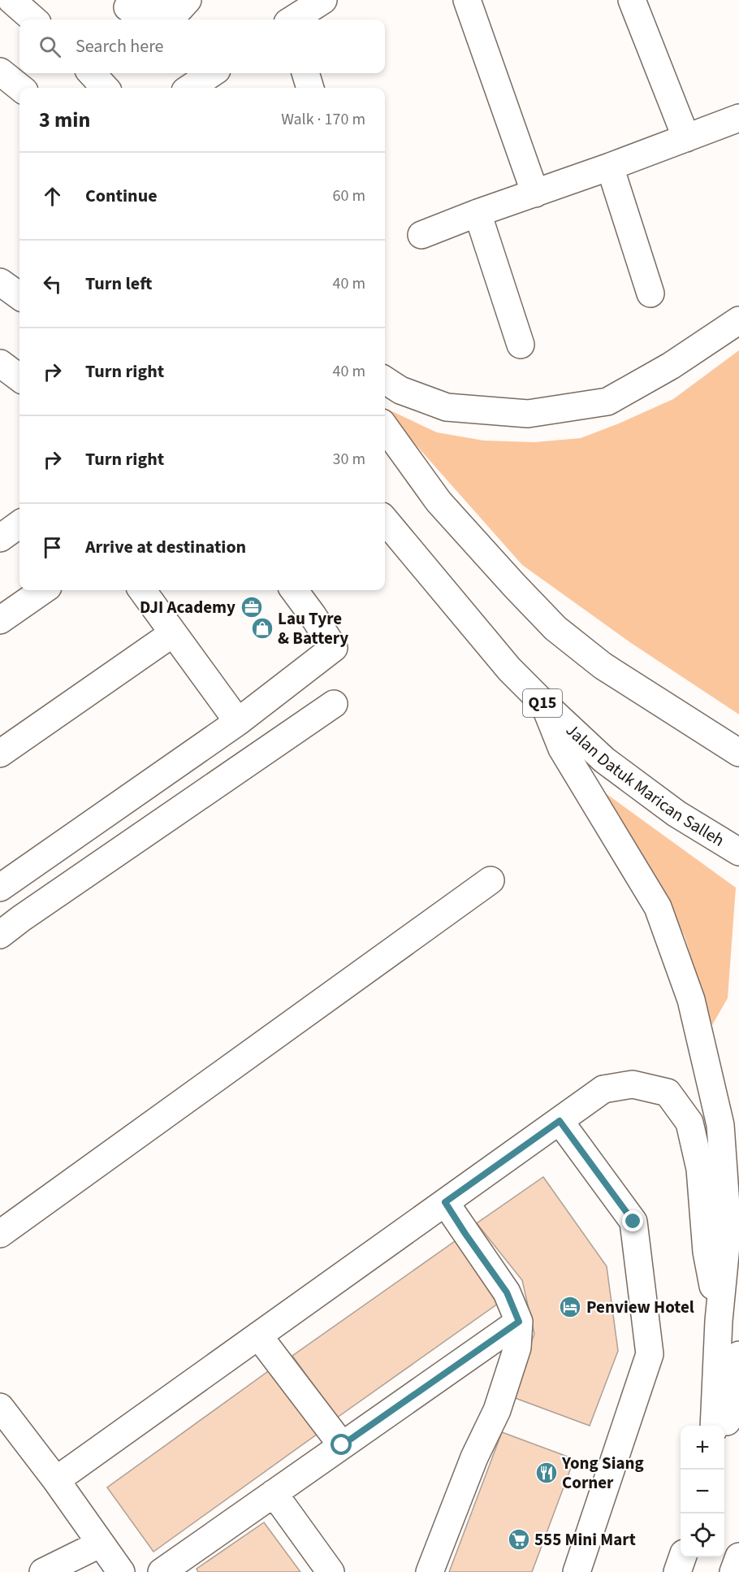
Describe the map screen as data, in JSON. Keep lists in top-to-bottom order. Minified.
{"streets":{"main road":["Q15","Jalan Datuk Marican Salleh"]},"places":{"office":["DJI Academy"],"shop":["Lau Tyre & Battery"],"hotel":["Penview Hotel"],"restaurant":["Yong Siang Corner"],"supermarket":["555 Mini Mart"]},"page":{"search":"Search here","heading":["3 min","Walk · 170 m"],"list":[["Continue","60 m"],["Turn left","40 m"],["Turn right","40 m"],["Turn right","30 m"],"Arrive at destination"],"map_buttons":["+","−"]}}
